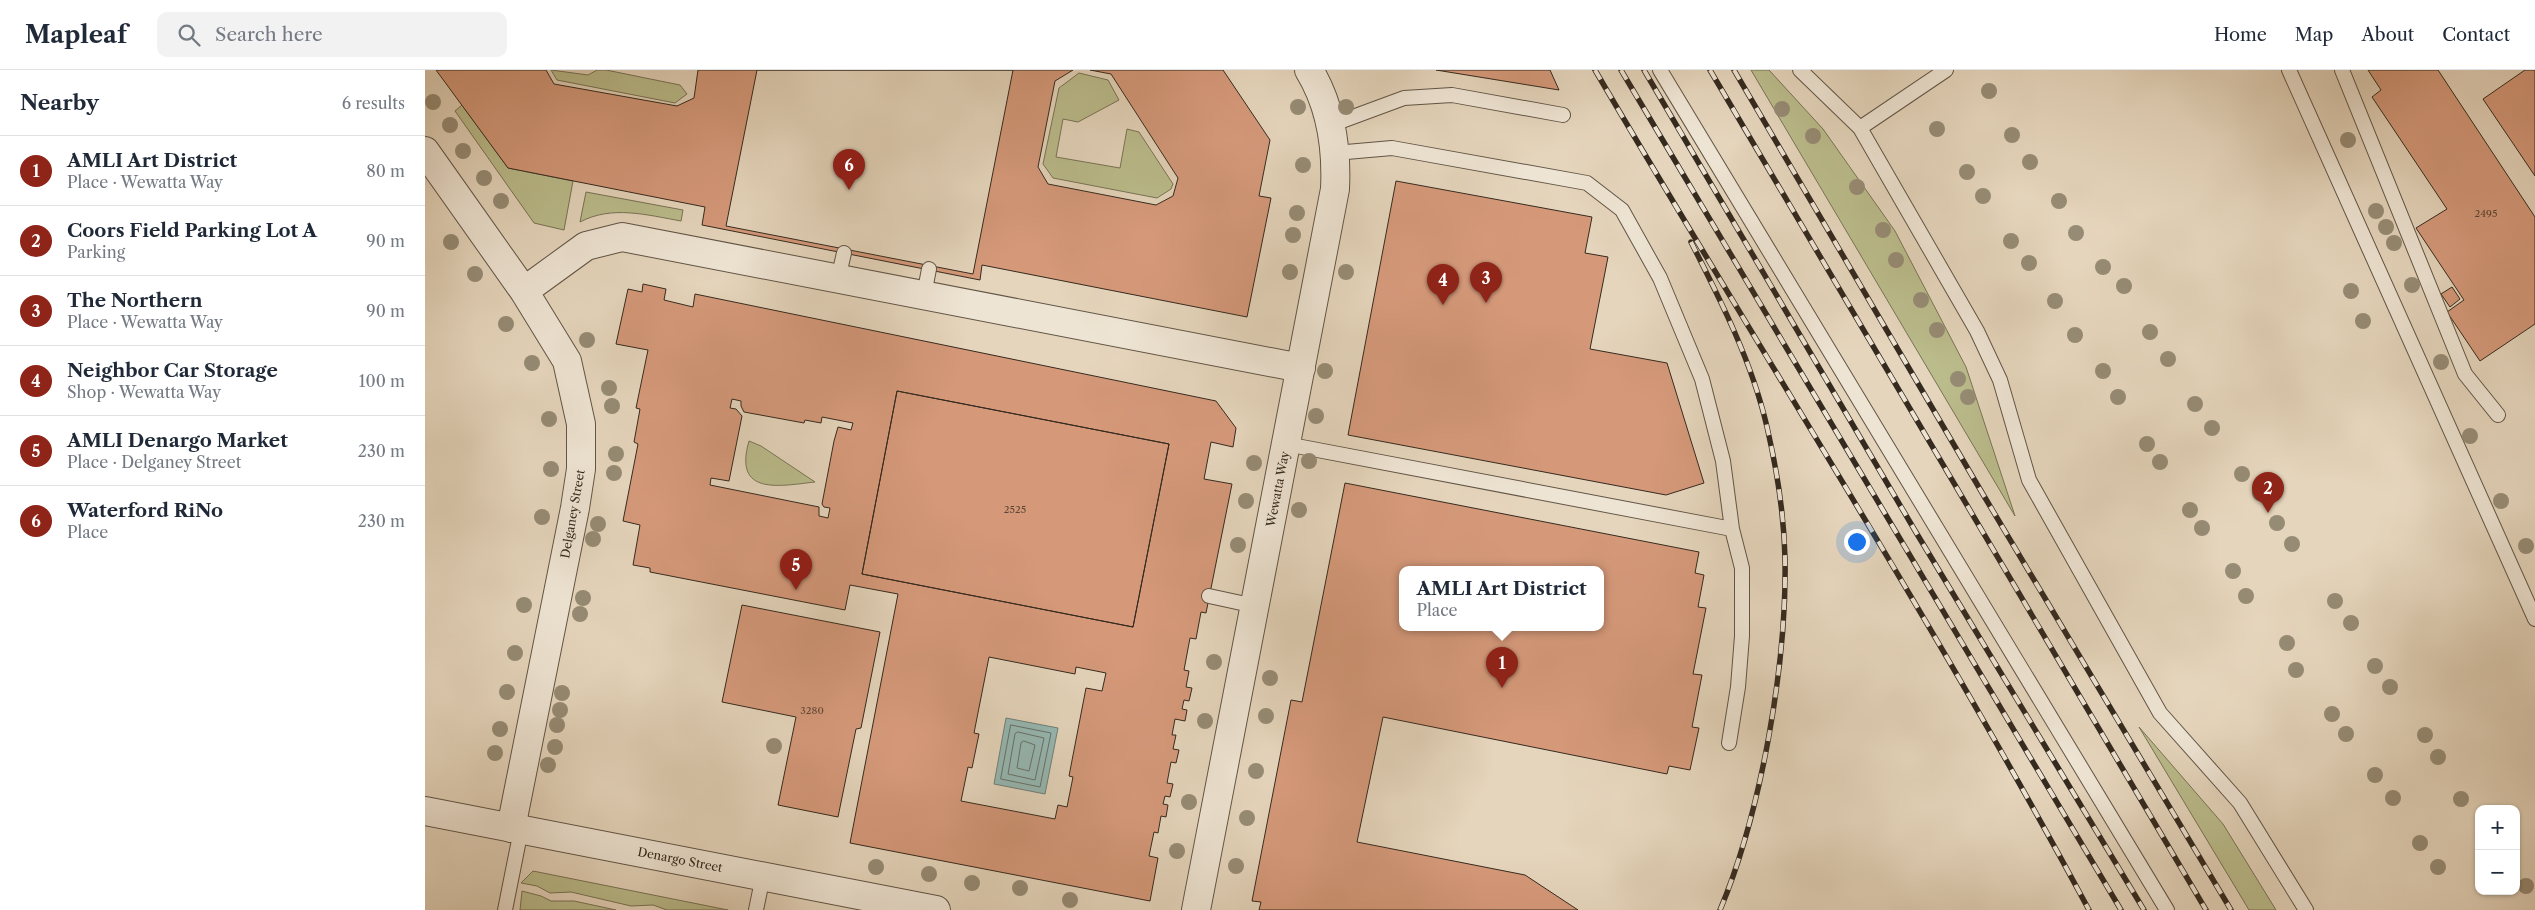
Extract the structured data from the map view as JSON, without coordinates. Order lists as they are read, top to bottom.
{
  "streets": {
    "street": ["Wewatta Way", "Delganey Street", "Denargo Street"]
  },
  "crossings": [
    ["Delganey Street", "Denargo Street"]
  ],
  "house_numbers": ["2495", "2525", "3280"],
  "page": {
    "header": "Mapleaf",
    "search": "Search here",
    "nav": [
      "Home",
      "Map",
      "About",
      "Contact"
    ],
    "heading": ["Nearby", "6 results"],
    "list": [
      {
        "mark": "1",
        "name": "AMLI Art District",
        "note": "Place · Wewatta Way",
        "value": "80 m"
      },
      {
        "mark": "2",
        "name": "Coors Field Parking Lot A",
        "note": "Parking",
        "value": "90 m"
      },
      {
        "mark": "3",
        "name": "The Northern",
        "note": "Place · Wewatta Way",
        "value": "90 m"
      },
      {
        "mark": "4",
        "name": "Neighbor Car Storage",
        "note": "Shop · Wewatta Way",
        "value": "100 m"
      },
      {
        "mark": "5",
        "name": "AMLI Denargo Market",
        "note": "Place · Delganey Street",
        "value": "230 m"
      },
      {
        "mark": "6",
        "name": "Waterford RiNo",
        "note": "Place",
        "value": "230 m"
      }
    ],
    "pins": [
      "6",
      "3",
      "4",
      "2",
      "5",
      "1"
    ],
    "popup": ["AMLI Art District", "Place"],
    "map_buttons": ["+", "−"]
  }
}
